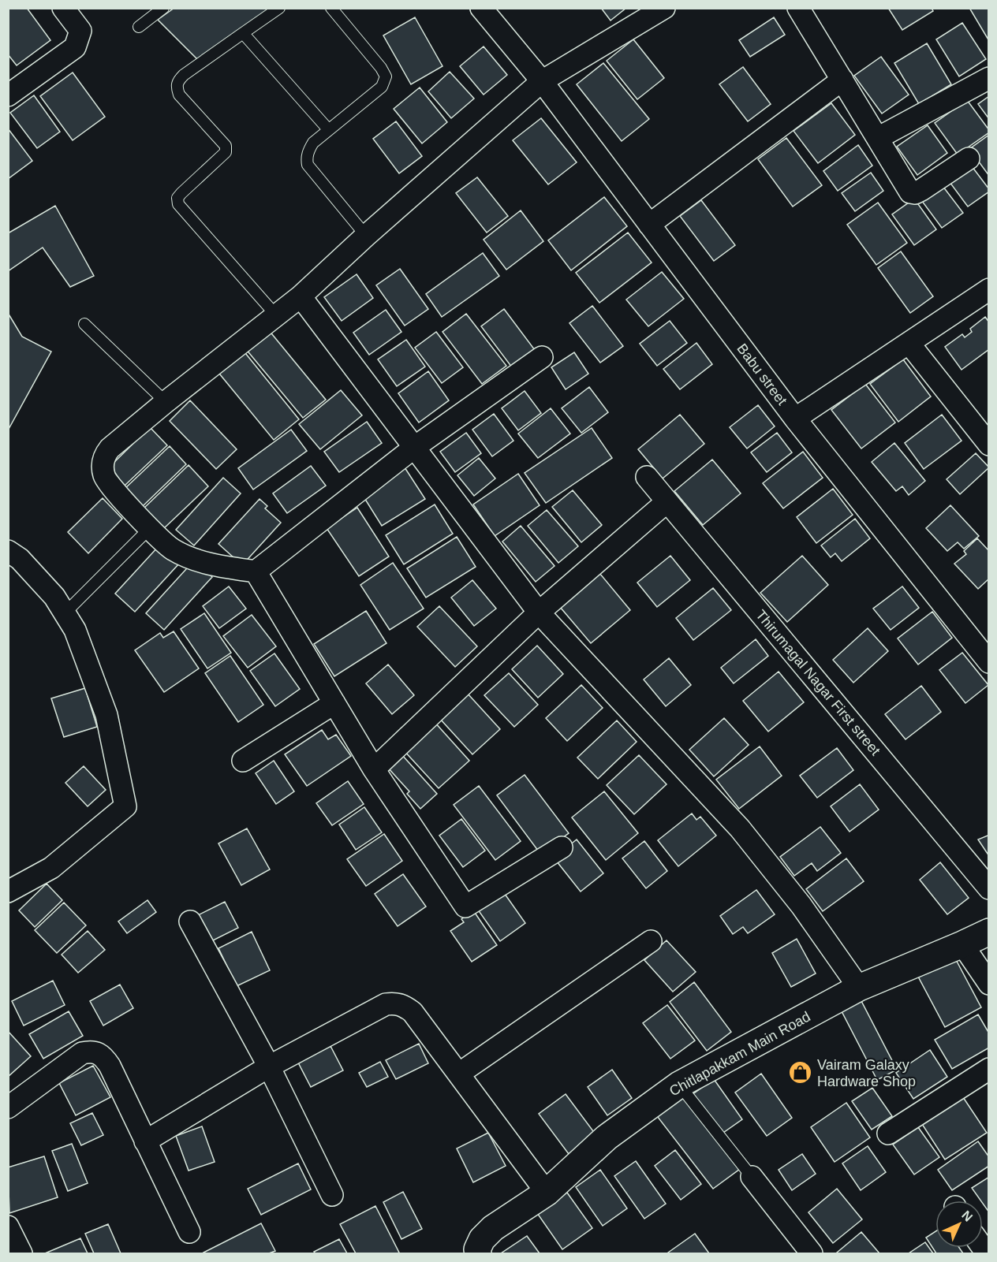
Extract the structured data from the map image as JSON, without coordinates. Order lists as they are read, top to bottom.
{
  "streets": {
    "street": ["Babu street", "Thirumagal Nagar First street", "Chitlapakkam Main Road"]
  },
  "places": {
    "shop": ["Vairam Galaxy Hardware Shop"]
  },
  "north": "top right"
}
